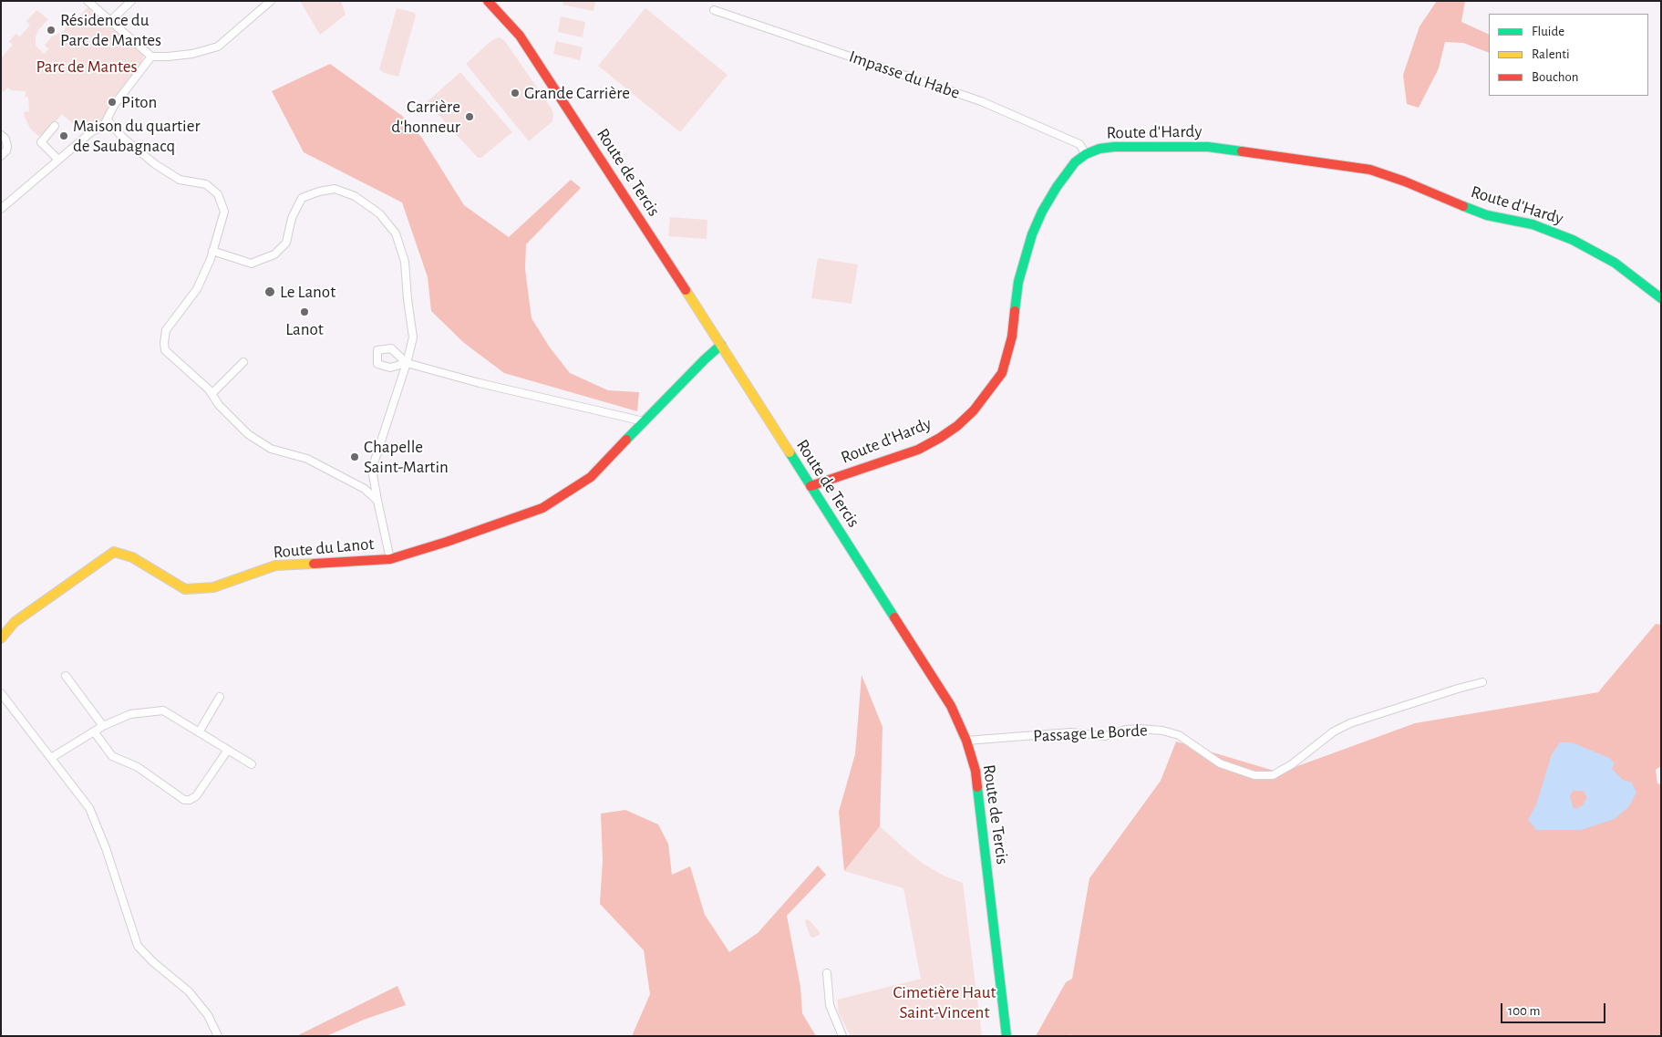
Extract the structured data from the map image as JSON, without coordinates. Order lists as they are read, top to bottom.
{
  "streets": {
    "street": [
      "Impasse du Habe",
      "Route d'Hardy",
      "Route de Tercis",
      "Route du Lanot",
      "Passage Le Borde"
    ]
  },
  "crossings": [
    ["Impasse du Habe", "Route d'Hardy"],
    ["Route d'Hardy", "Route de Tercis"],
    ["Route de Tercis", "Route du Lanot"],
    ["Route de Tercis", "Passage Le Borde"]
  ],
  "parks": ["Parc de Mantes", "Cimetière Haut Saint-Vincent"],
  "places": [
    "Résidence du Parc de Mantes",
    "Grande Carrière",
    "Piton",
    "Carrière d'honneur",
    "Maison du quartier de Saubagnacq",
    "Le Lanot",
    "Lanot",
    "Chapelle Saint-Martin"
  ],
  "legend": ["Fluide", "Ralenti", "Bouchon"],
  "scale_bar": "100 m"
}
